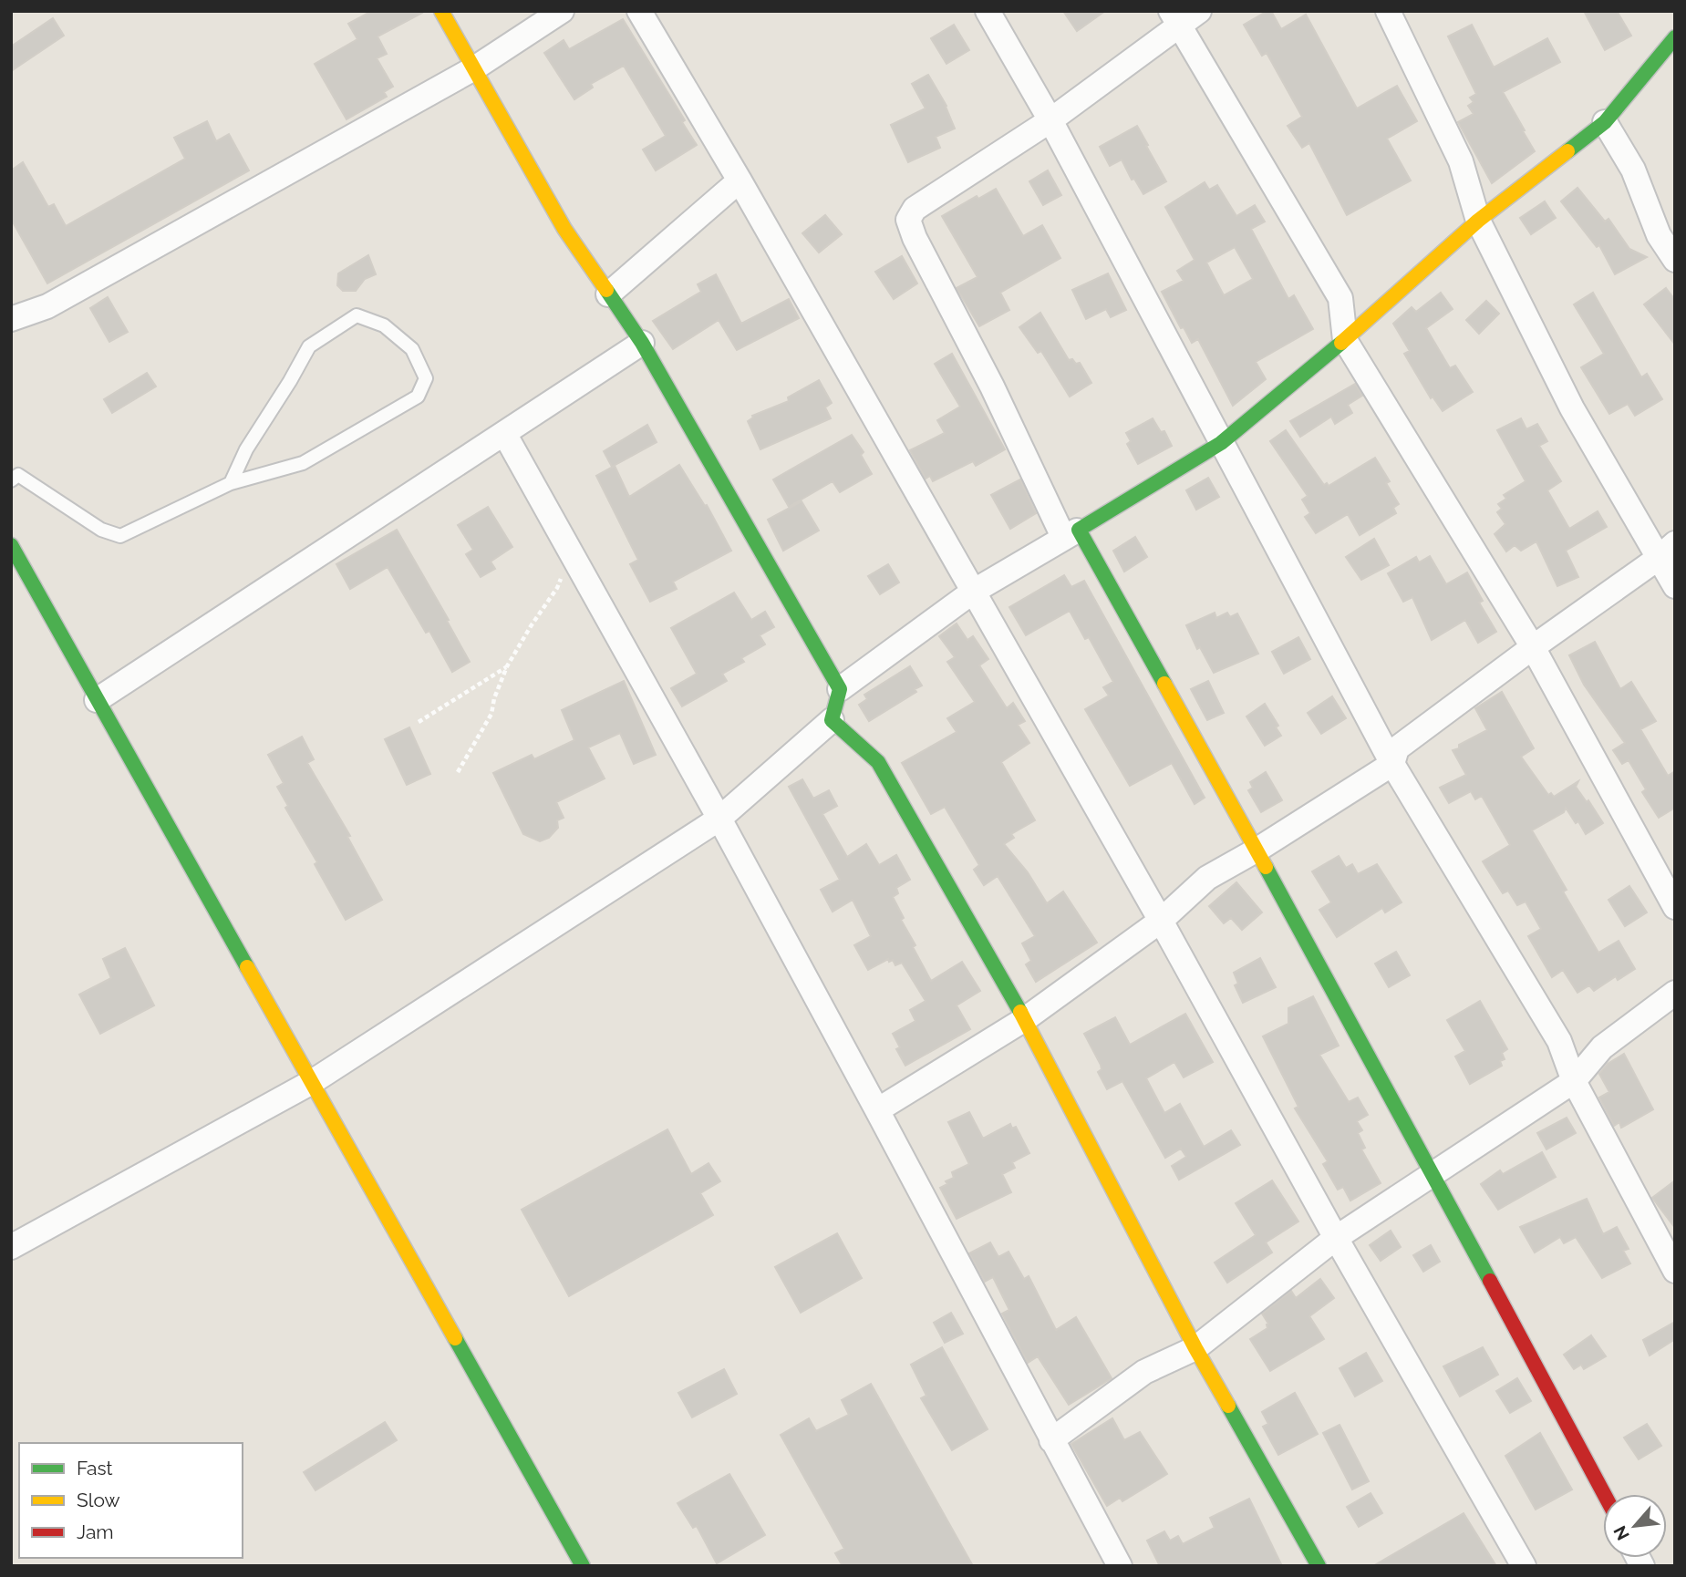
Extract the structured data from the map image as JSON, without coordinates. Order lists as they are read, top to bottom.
{
  "legend": ["Fast", "Slow", "Jam"],
  "north": "bottom left"
}
